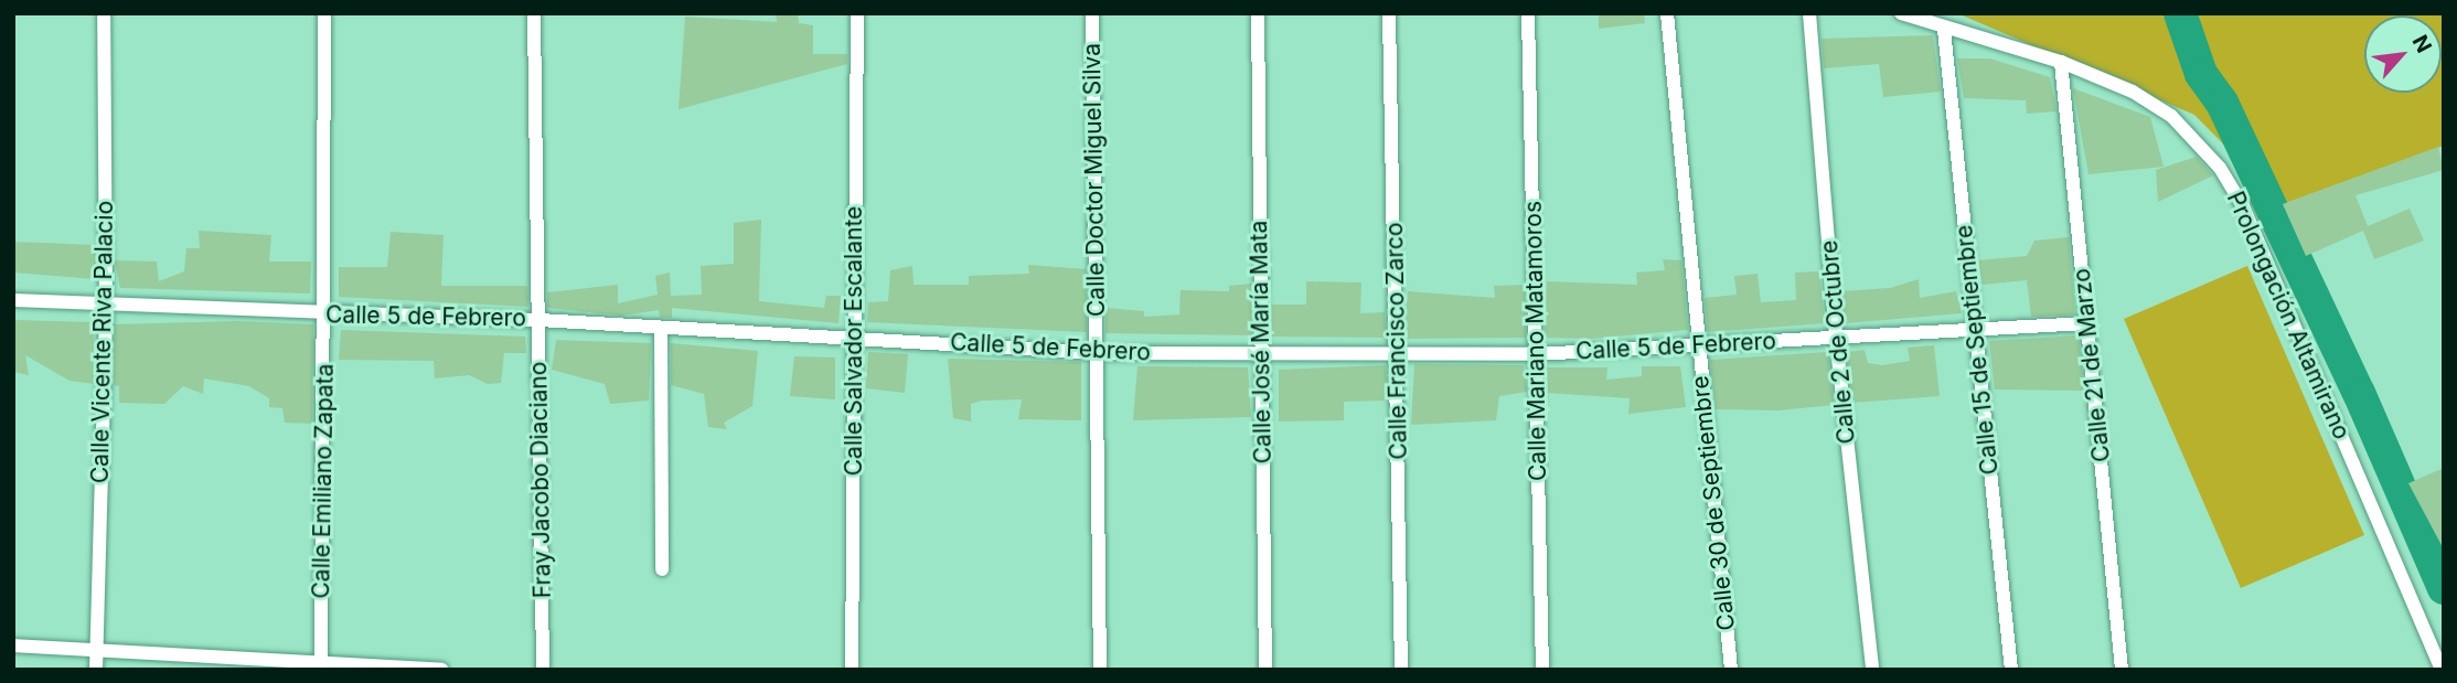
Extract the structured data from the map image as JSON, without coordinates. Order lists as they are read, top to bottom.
{
  "streets": {
    "street": [
      "Calle Doctor Miguel Silva",
      "Prolongación Altamirano",
      "Calle 5 de Febrero",
      "Calle Salvador Escalante",
      "Calle Francisco Zarco",
      "Calle Mariano Matamoros",
      "Calle Vicente Riva Palacio",
      "Calle José María Mata",
      "Calle 2 de Octubre",
      "Calle 15 de Septiembre",
      "Calle 21 de Marzo",
      "Fray Jacobo Diaciano",
      "Calle Emiliano Zapata",
      "Calle 30 de Septiembre"
    ]
  },
  "crossings": [
    ["Calle Doctor Miguel Silva", "Calle 5 de Febrero"],
    ["Prolongación Altamirano", "Calle 15 de Septiembre"],
    ["Prolongación Altamirano", "Calle 21 de Marzo"],
    ["Calle 5 de Febrero", "Calle Salvador Escalante"],
    ["Calle 5 de Febrero", "Calle Francisco Zarco"],
    ["Calle 5 de Febrero", "Calle Mariano Matamoros"],
    ["Calle 5 de Febrero", "Calle Vicente Riva Palacio"],
    ["Calle 5 de Febrero", "Calle José María Mata"],
    ["Calle 5 de Febrero", "Calle 2 de Octubre"],
    ["Calle 5 de Febrero", "Calle 15 de Septiembre"],
    ["Calle 5 de Febrero", "Calle 21 de Marzo"],
    ["Calle 5 de Febrero", "Fray Jacobo Diaciano"],
    ["Calle 5 de Febrero", "Calle Emiliano Zapata"],
    ["Calle 5 de Febrero", "Calle 30 de Septiembre"]
  ],
  "north": "top right"
}
